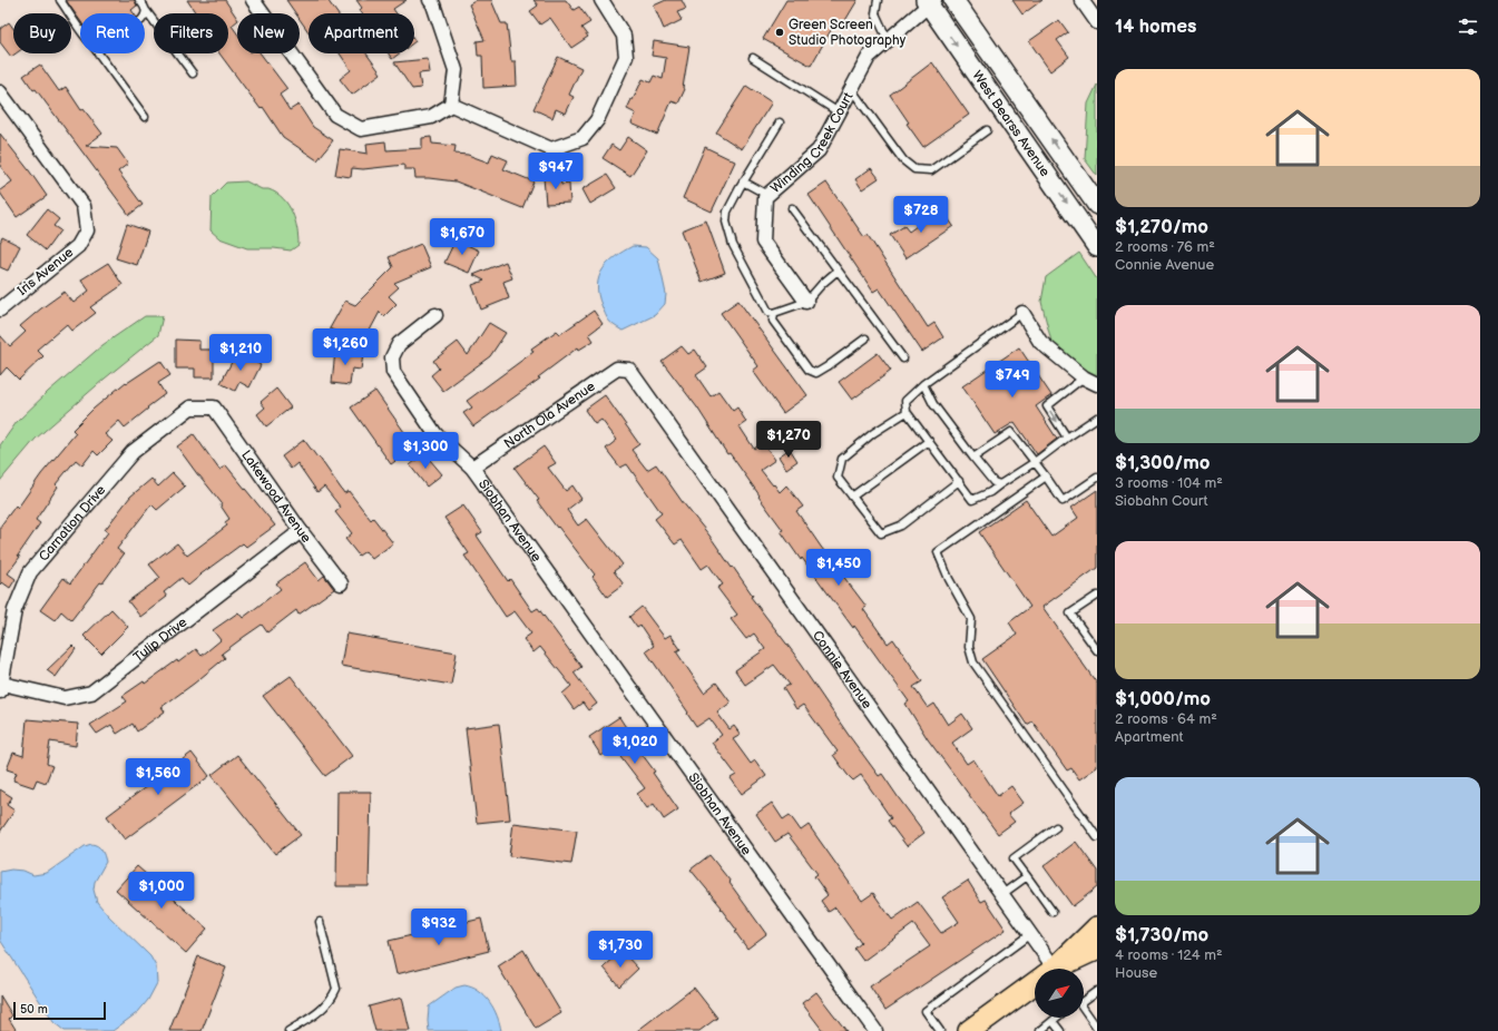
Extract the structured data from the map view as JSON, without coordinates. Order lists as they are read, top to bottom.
{
  "streets": {
    "main road": ["West Bearss Avenue"],
    "street": [
      "Winding Creek Court",
      "Iris Avenue",
      "North Ola Avenue",
      "Lakewood Avenue",
      "Siobhan Avenue",
      "Carnation Drive",
      "Tulip Drive",
      "Connie Avenue"
    ]
  },
  "crossings": [
    ["West Bearss Avenue", "Winding Creek Court"],
    ["North Ola Avenue", "Siobhan Avenue"],
    ["North Ola Avenue", "Connie Avenue"],
    ["Lakewood Avenue", "Carnation Drive"],
    ["Lakewood Avenue", "Tulip Drive"],
    ["Carnation Drive", "Tulip Drive"]
  ],
  "places": ["Green Screen Studio Photography"],
  "scale_bar": "50 m",
  "north": "top right",
  "page": {
    "heading": "14 homes",
    "chip": [
      "Buy",
      "Rent",
      "Filters",
      "New",
      "Apartment"
    ],
    "list": [
      {
        "name": "$1,270/mo",
        "note": "2 rooms · 76 m² · Connie Avenue"
      },
      {
        "name": "$1,300/mo",
        "note": "3 rooms · 104 m² · Siobahn Court"
      },
      {
        "name": "$1,000/mo",
        "note": "2 rooms · 64 m² · Apartment"
      },
      {
        "name": "$1,730/mo",
        "note": "4 rooms · 124 m² · House"
      }
    ],
    "price": [
      "$947",
      "$728",
      "$1,670",
      "$1,260",
      "$1,210",
      "$749",
      "$1,270",
      "$1,300",
      "$1,450",
      "$1,020",
      "$1,560",
      "$1,000",
      "$932",
      "$1,730"
    ],
    "scale": "50 m"
  }
}
